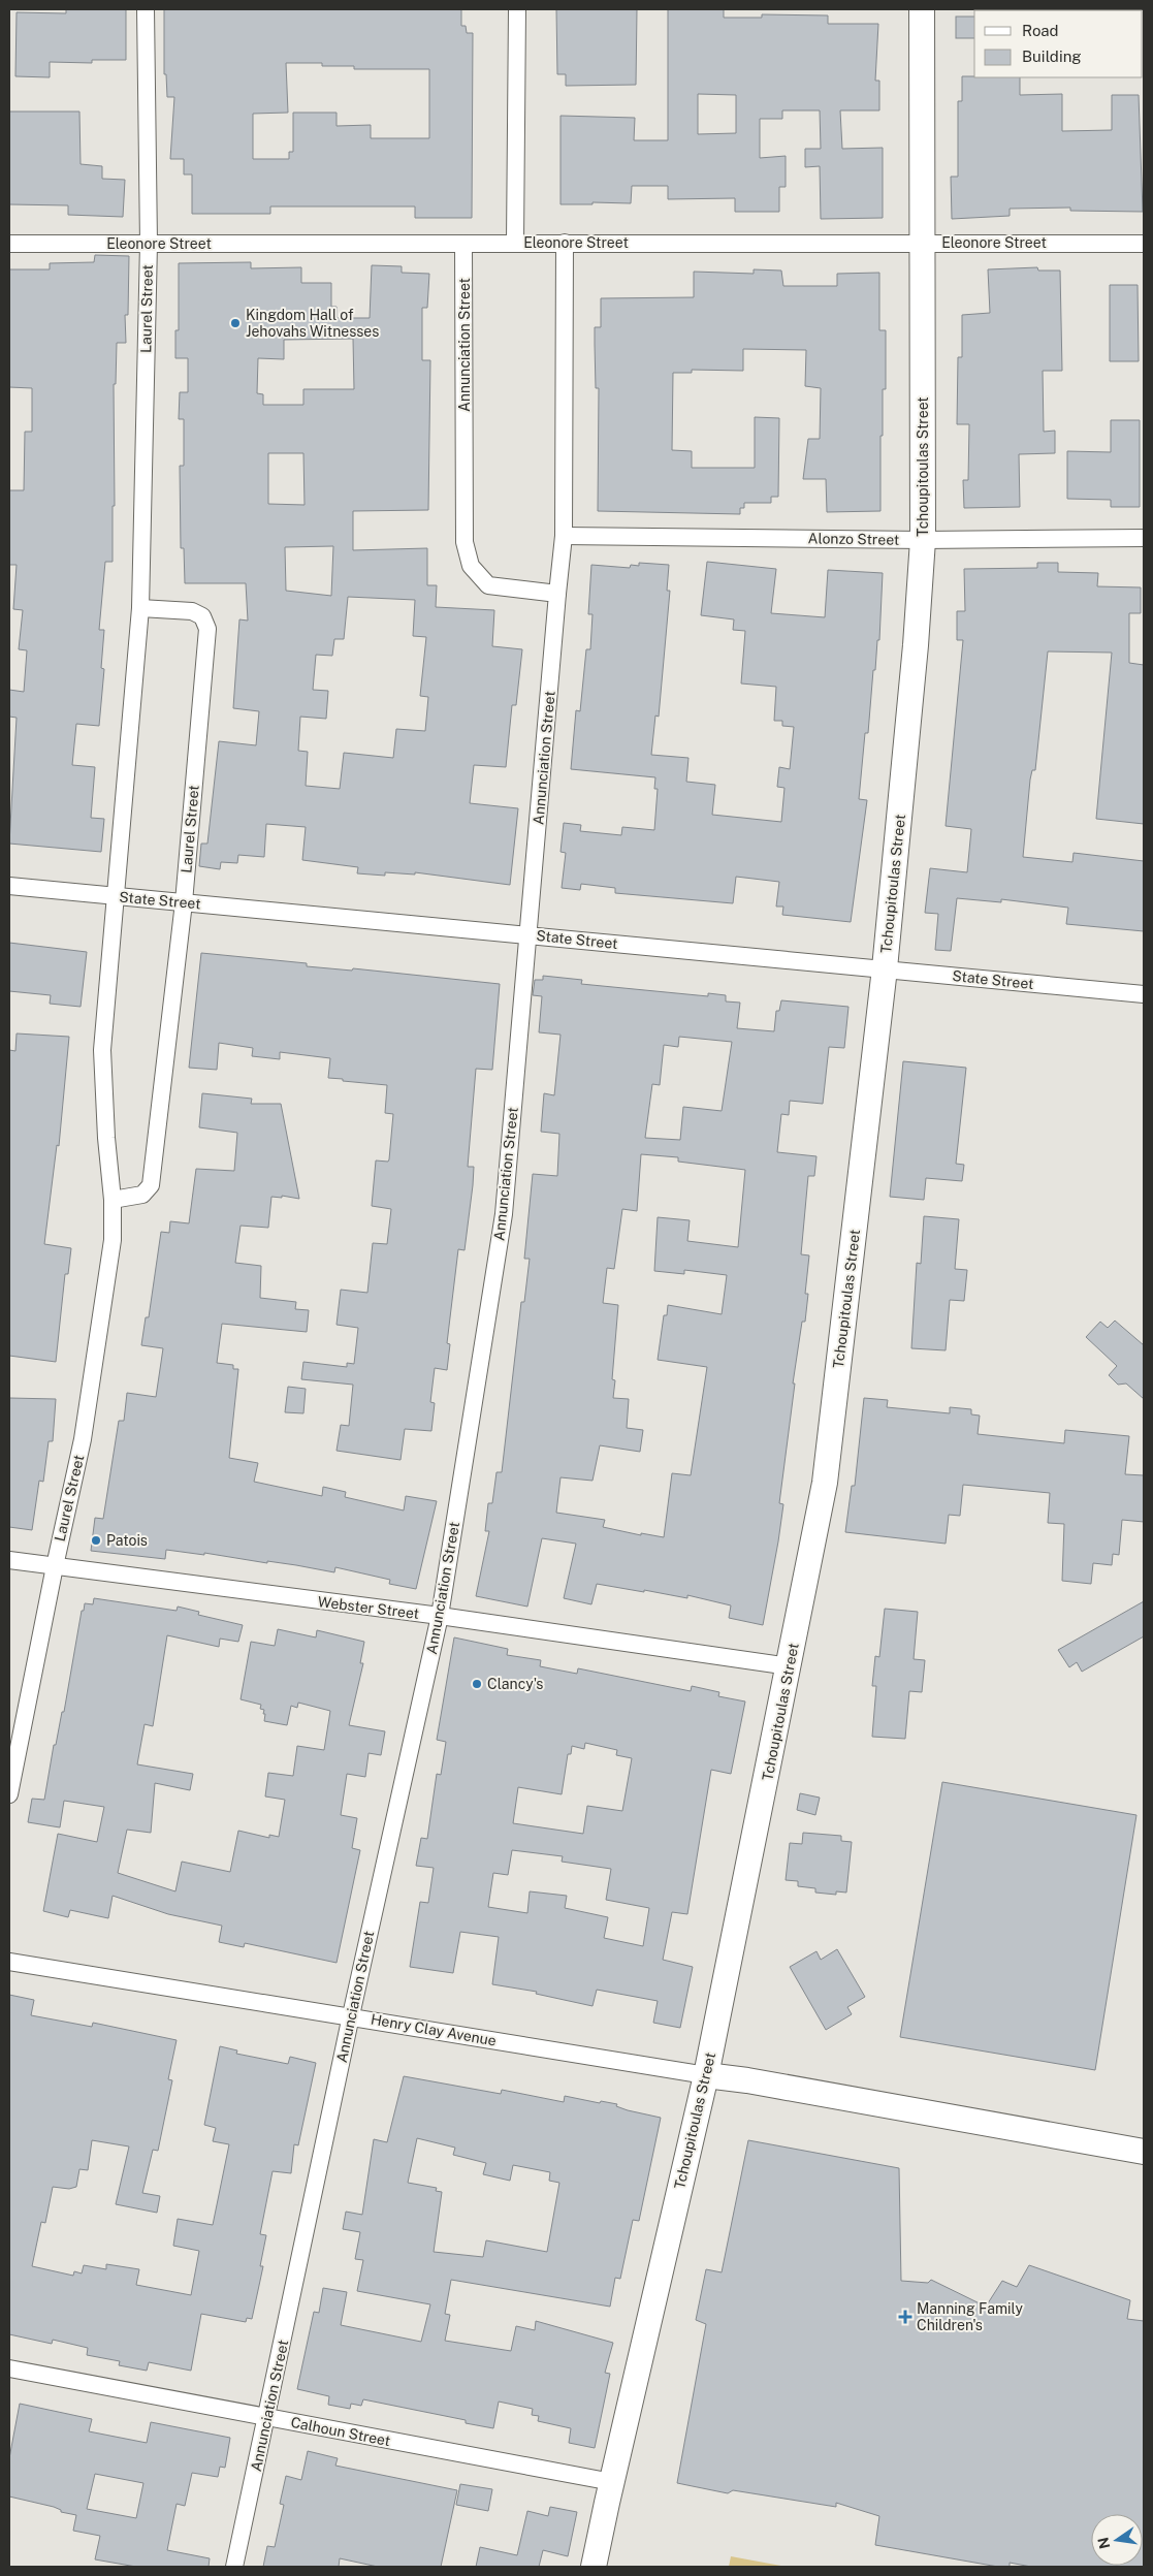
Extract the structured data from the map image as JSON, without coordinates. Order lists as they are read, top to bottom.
{
  "streets": {
    "street": [
      "Eleonore Street",
      "Laurel Street",
      "Annunciation Street",
      "Tchoupitoulas Street",
      "Alonzo Street",
      "State Street",
      "Webster Street",
      "Henry Clay Avenue",
      "Calhoun Street"
    ]
  },
  "crossings": [
    ["Eleonore Street", "Laurel Street"],
    ["Eleonore Street", "Annunciation Street"],
    ["Eleonore Street", "Tchoupitoulas Street"],
    ["Laurel Street", "State Street"],
    ["Laurel Street", "Webster Street"],
    ["Annunciation Street", "Alonzo Street"],
    ["Annunciation Street", "State Street"],
    ["Annunciation Street", "Webster Street"],
    ["Annunciation Street", "Henry Clay Avenue"],
    ["Annunciation Street", "Calhoun Street"],
    ["Tchoupitoulas Street", "Alonzo Street"],
    ["Tchoupitoulas Street", "State Street"],
    ["Tchoupitoulas Street", "Webster Street"],
    ["Tchoupitoulas Street", "Henry Clay Avenue"],
    ["Tchoupitoulas Street", "Calhoun Street"]
  ],
  "places": {
    "other": ["Kingdom Hall of Jehovahs Witnesses", "Patois", "Clancy's"],
    "health": ["Manning Family Children's"]
  },
  "legend": ["Road", "Building"],
  "north": "left"
}
